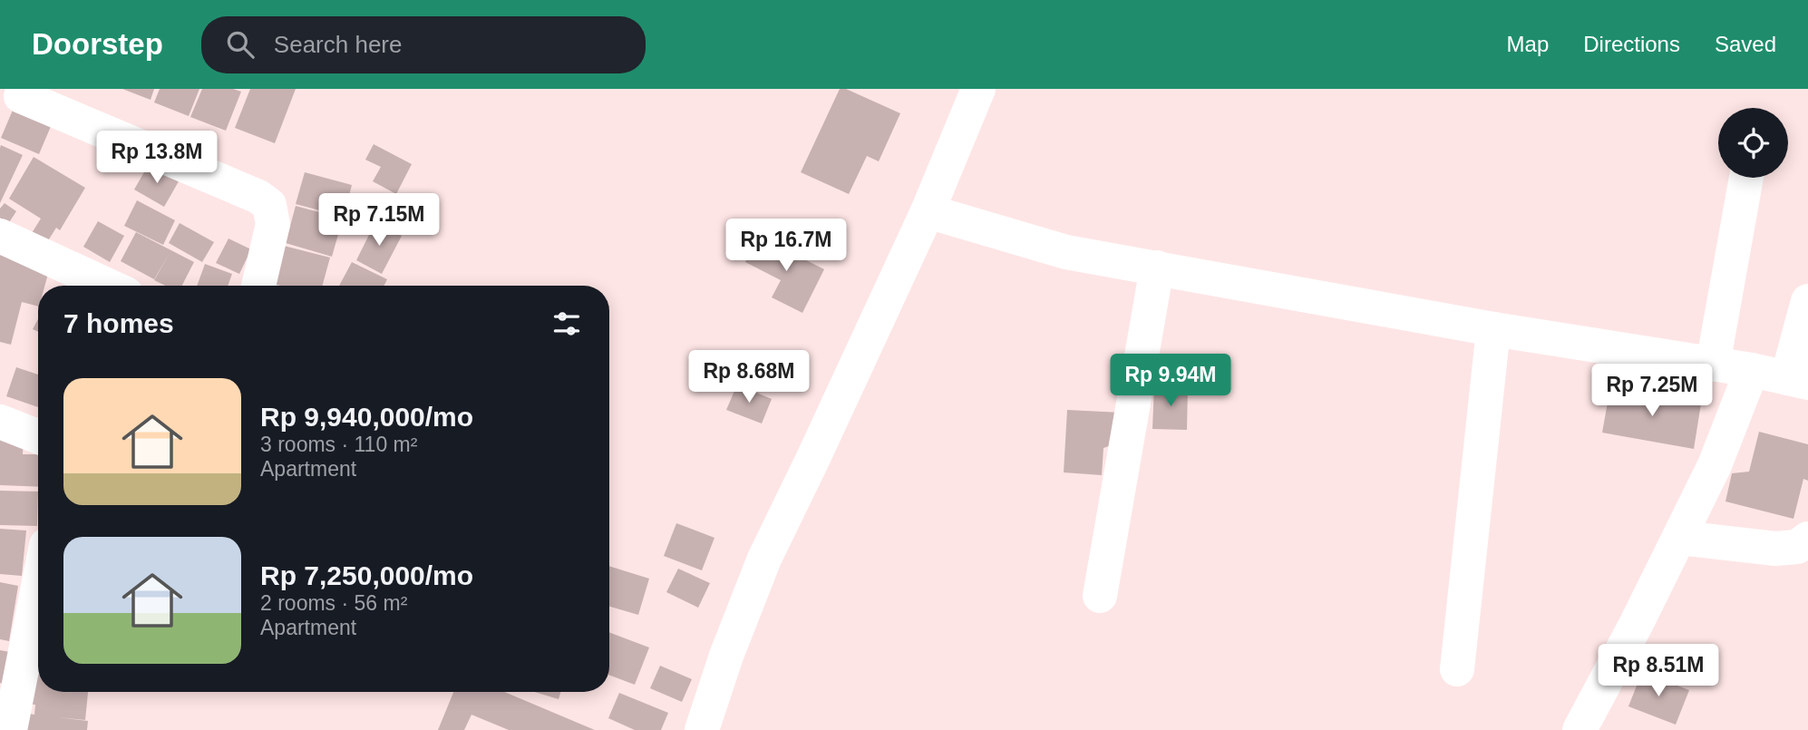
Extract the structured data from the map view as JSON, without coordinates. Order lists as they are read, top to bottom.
{
  "page": {
    "header": "Doorstep",
    "search": "Search here",
    "nav": ["Map", "Directions", "Saved"],
    "price": [
      "Rp 13.8M",
      "Rp 7.15M",
      "Rp 16.7M",
      "Rp 8.68M",
      "Rp 9.94M",
      "Rp 7.25M",
      "Rp 8.51M"
    ],
    "heading": "7 homes",
    "list": [
      {
        "name": "Rp 9,940,000/mo",
        "note": "3 rooms · 110 m² · Apartment"
      },
      {
        "name": "Rp 7,250,000/mo",
        "note": "2 rooms · 56 m² · Apartment"
      }
    ]
  }
}
